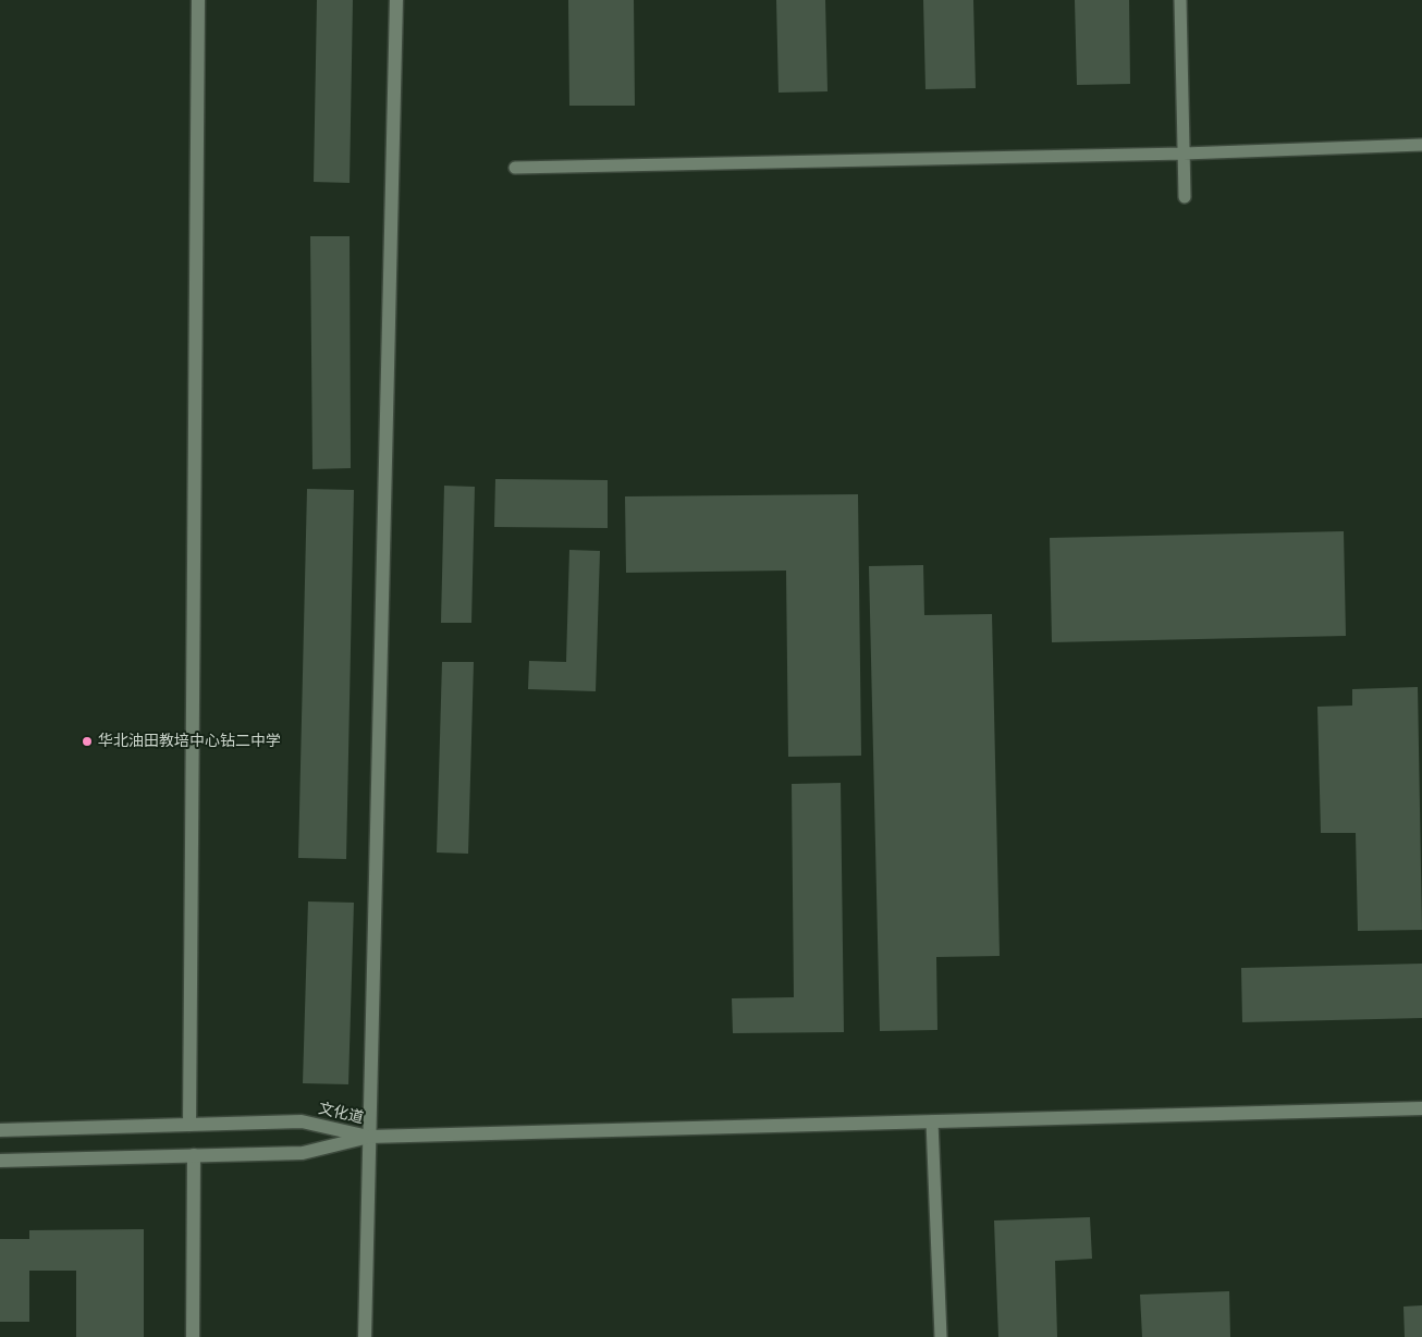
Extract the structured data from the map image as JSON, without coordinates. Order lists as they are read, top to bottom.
{
  "streets": {
    "street": ["文化道"]
  },
  "places": ["华北油田教培中心钻二中学"]
}
